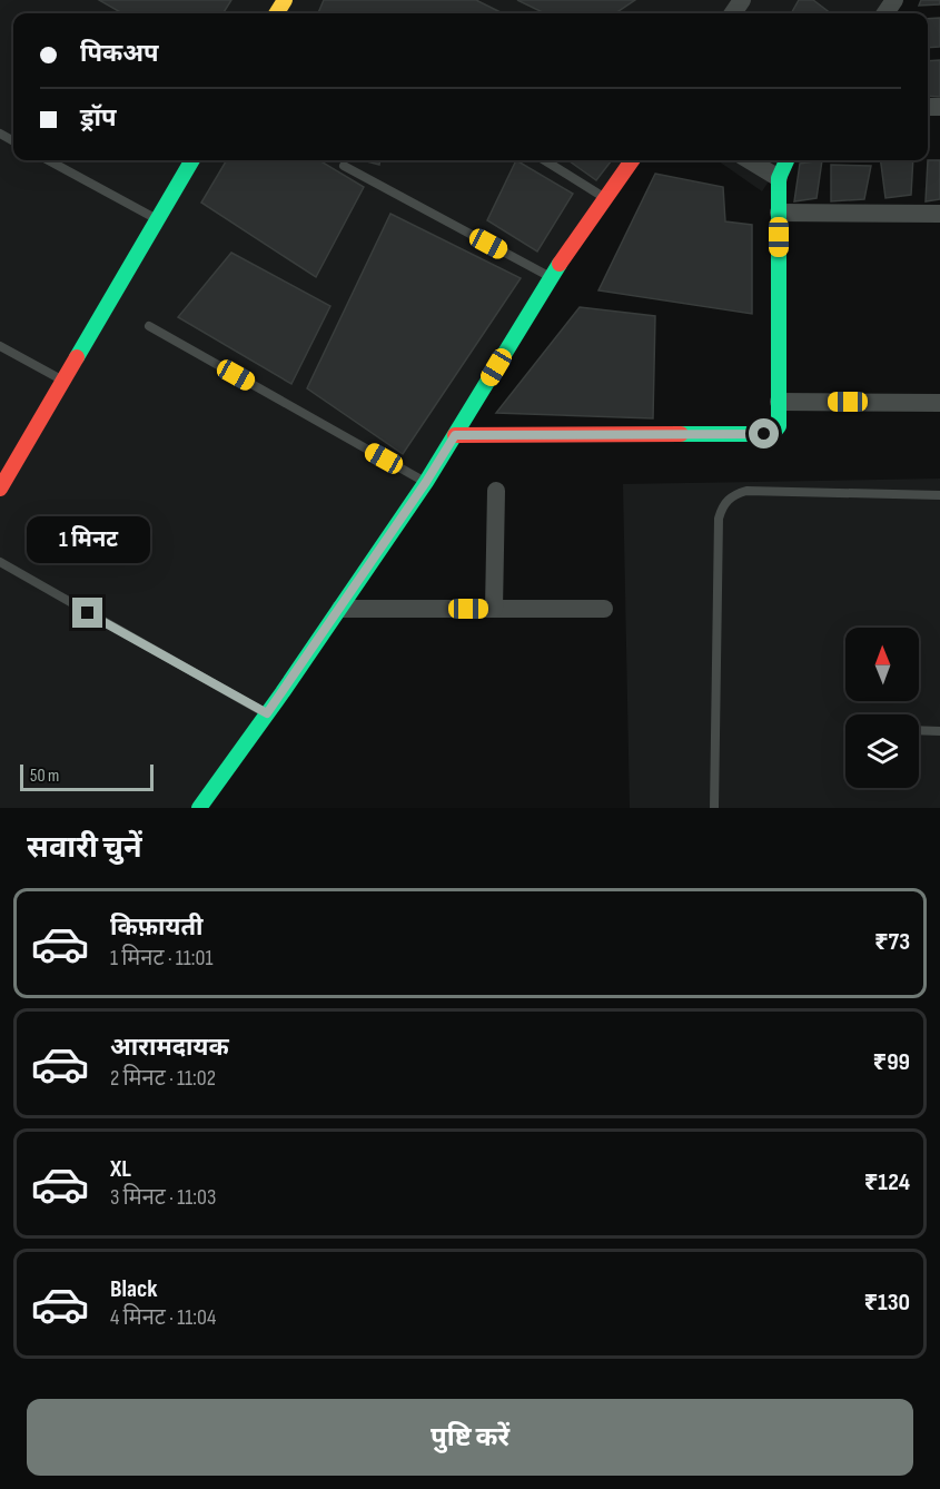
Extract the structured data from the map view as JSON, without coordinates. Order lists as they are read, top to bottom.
{
  "scale_bar": "50 m",
  "north": "top",
  "page": {
    "banner": ["पिकअप", "ड्रॉप"],
    "bubble": "1 मिनट",
    "scale": "50 m",
    "heading": "सवारी चुनें",
    "list": [
      {
        "name": "किफ़ायती",
        "note": "1 मिनट · 11:01",
        "value": "₹73"
      },
      {
        "name": "आरामदायक",
        "note": "2 मिनट · 11:02",
        "value": "₹99"
      },
      {
        "name": "XL",
        "note": "3 मिनट · 11:03",
        "value": "₹124"
      },
      {
        "name": "Black",
        "note": "4 मिनट · 11:04",
        "value": "₹130"
      }
    ],
    "buttons": "पुष्टि करें"
  }
}
